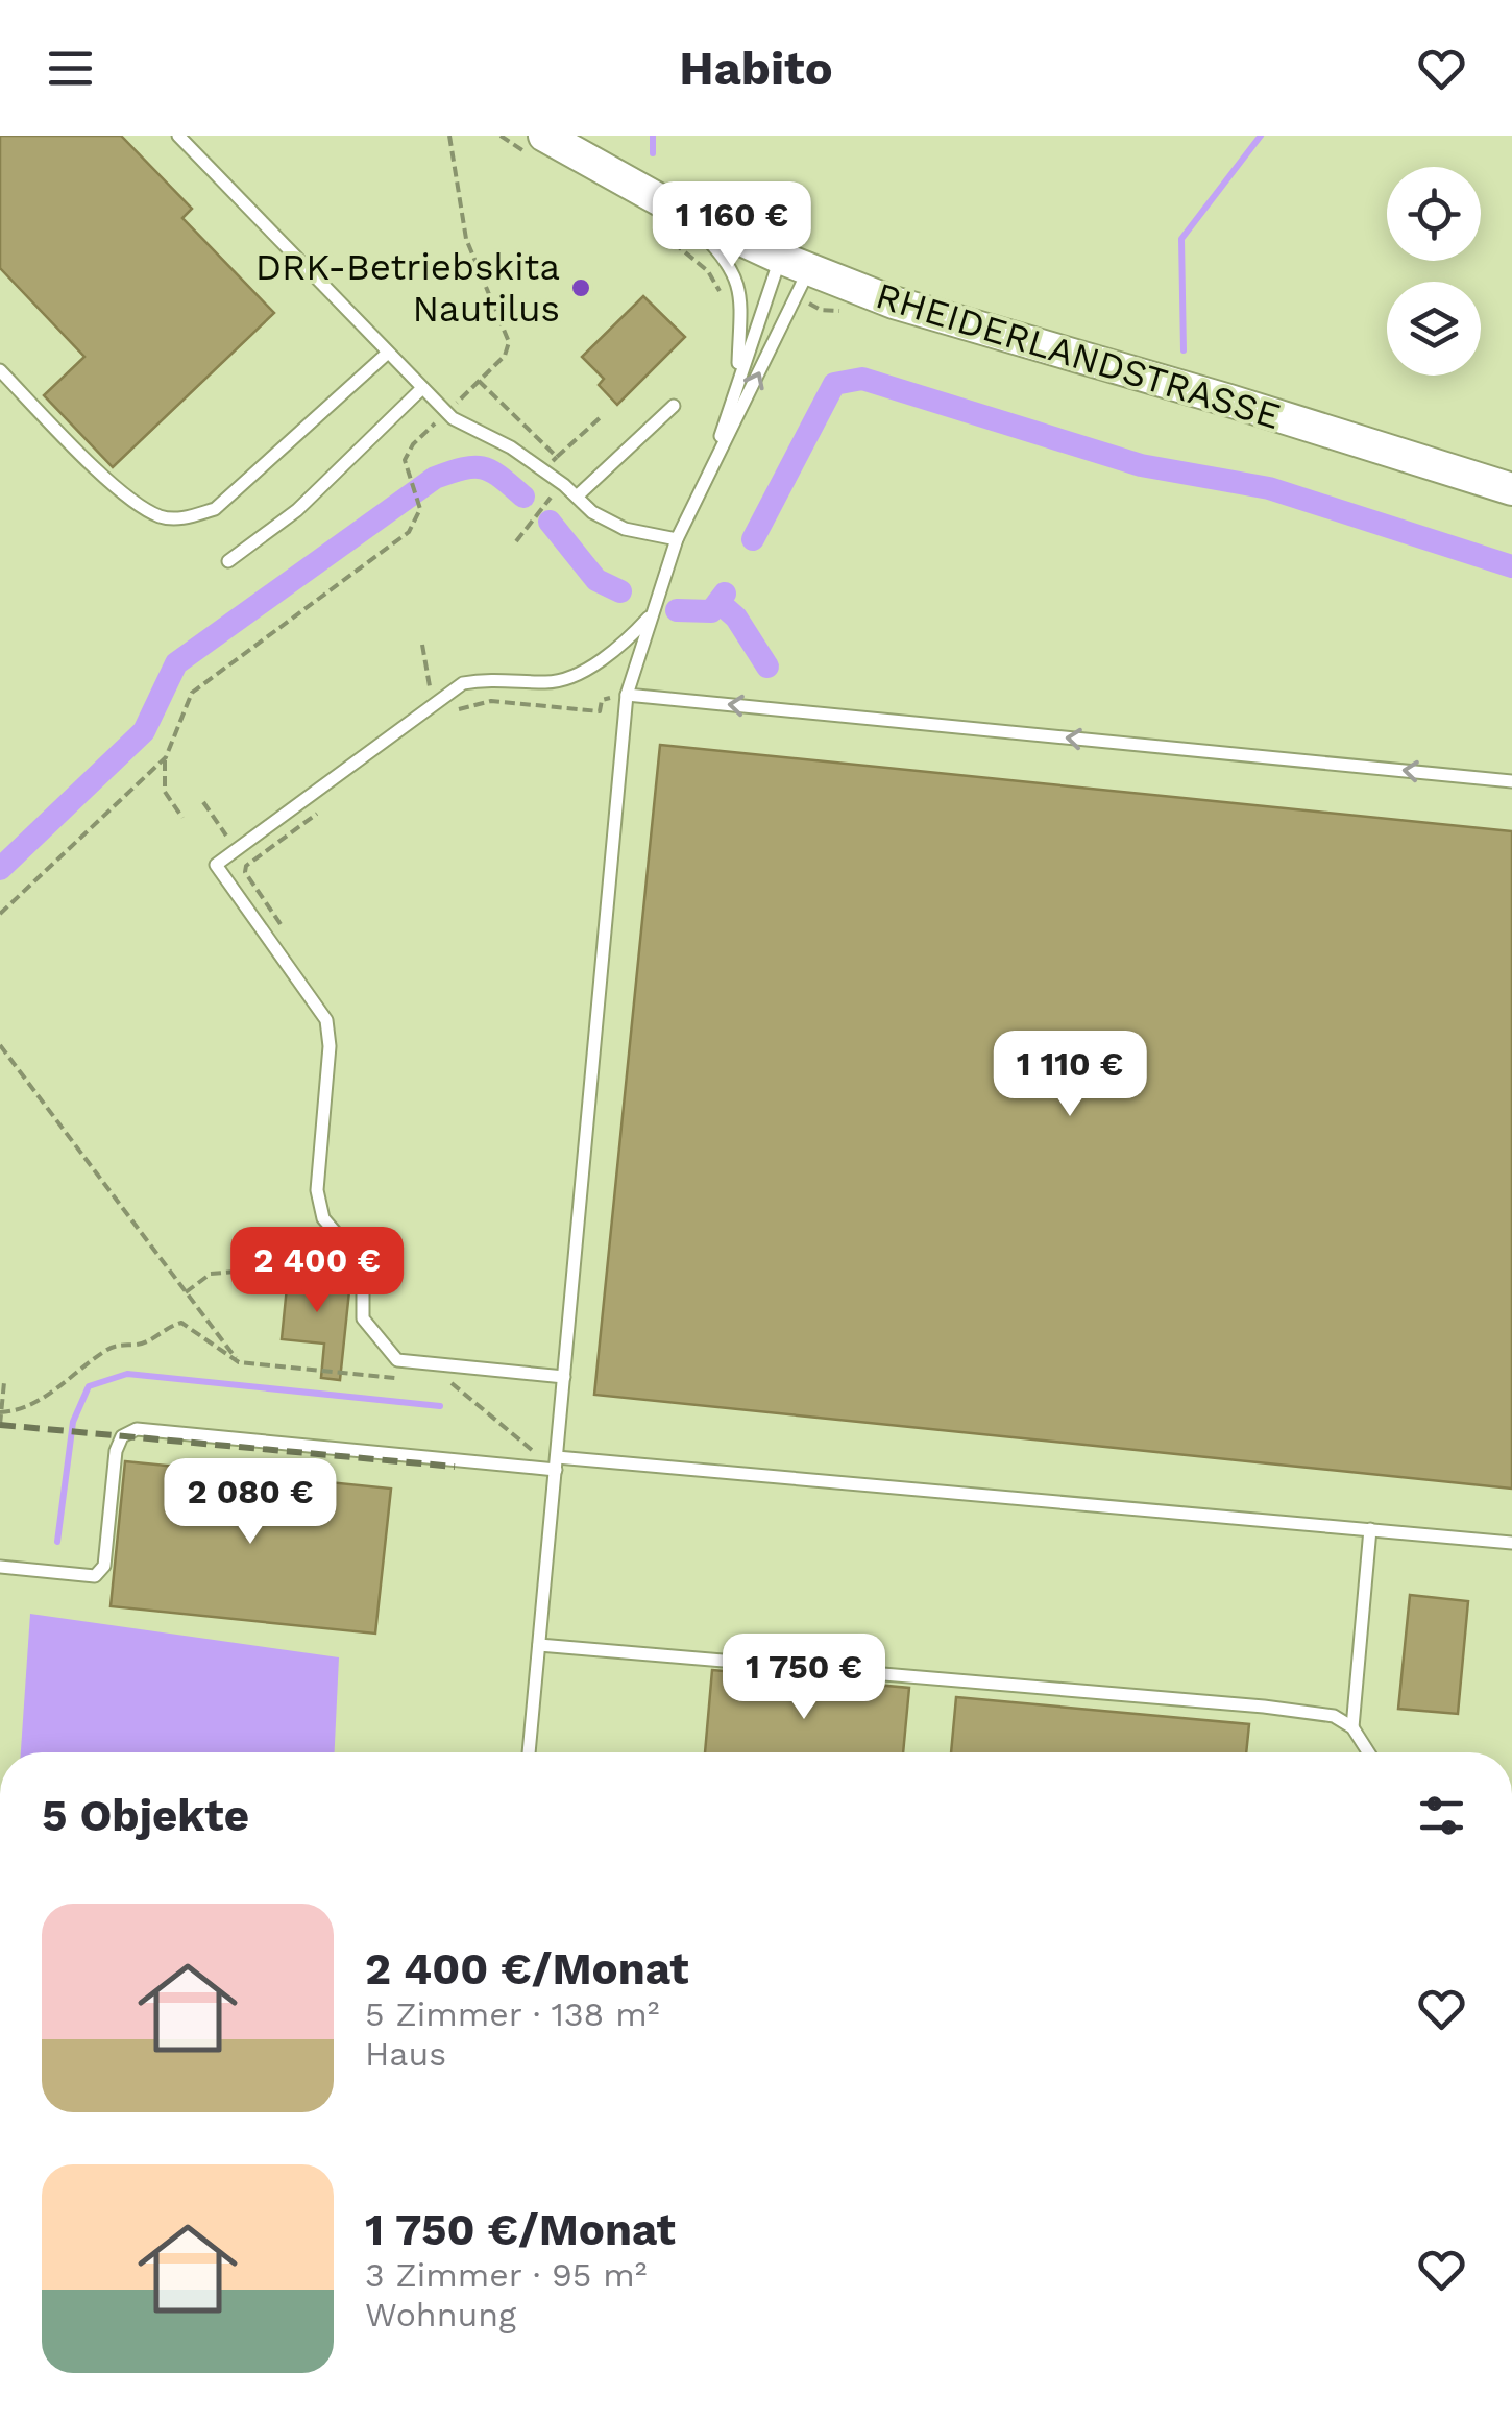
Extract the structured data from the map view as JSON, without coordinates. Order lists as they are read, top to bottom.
{
  "streets": {
    "main road": ["RHEIDERLANDSTRASSE"]
  },
  "places": ["DRK-Betriebskita Nautilus"],
  "page": {
    "header": "Habito",
    "price": [
      "1 160 €",
      "1 110 €",
      "2 400 €",
      "2 080 €",
      "1 750 €"
    ],
    "heading": "5 Objekte",
    "list": [
      {
        "name": "2 400 €/Monat",
        "note": "5 Zimmer · 138 m² · Haus"
      },
      {
        "name": "1 750 €/Monat",
        "note": "3 Zimmer · 95 m² · Wohnung"
      }
    ]
  }
}
